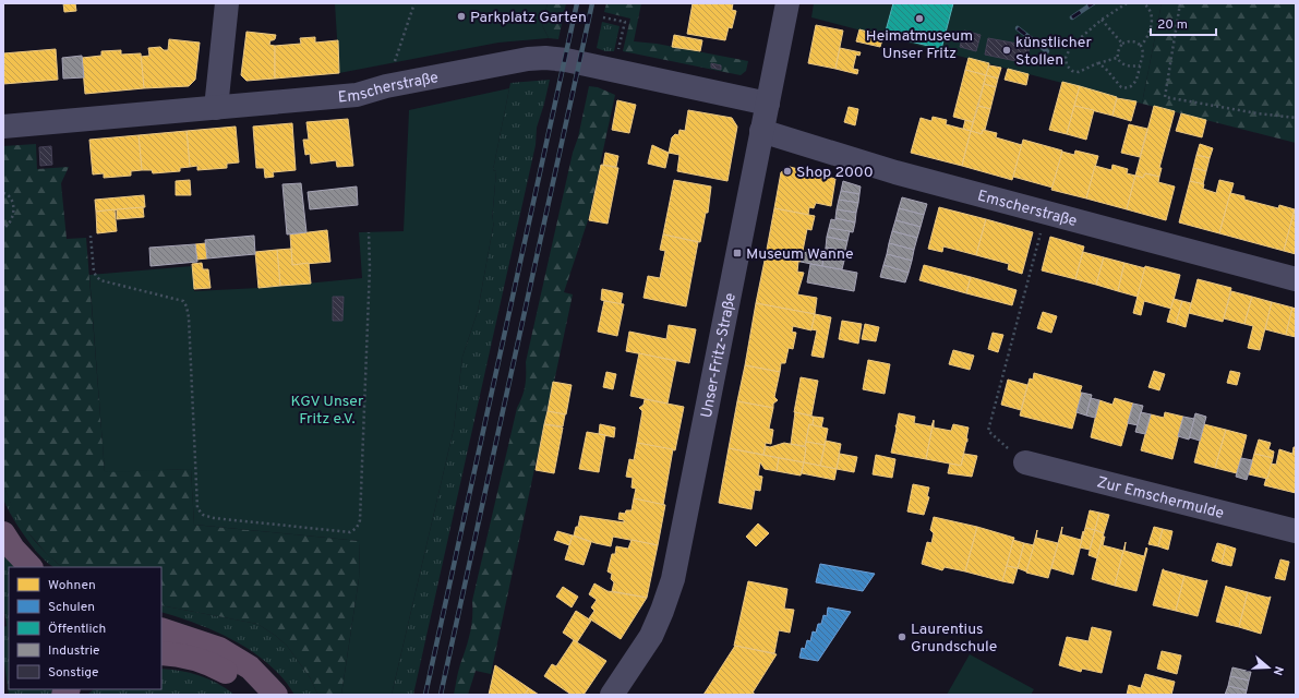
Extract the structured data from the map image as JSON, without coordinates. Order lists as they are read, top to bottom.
{
  "streets": {
    "street": ["Emscherstraße", "Unser-Fritz-Straße", "Zur Emschermulde"]
  },
  "crossings": [
    ["Emscherstraße", "Unser-Fritz-Straße"]
  ],
  "parks": ["KGV Unser Fritz e.V."],
  "places": {
    "other": [
      "Parkplatz Garten",
      "Heimatmuseum Unser Fritz",
      "künstlicher Stollen",
      "Shop 2000",
      "Laurentius Grundschule"
    ],
    "transit": ["Museum Wanne"]
  },
  "legend": [
    "Wohnen",
    "Schulen",
    "Öffentlich",
    "Industrie",
    "Sonstige"
  ],
  "scale_bar": "20 m",
  "north": "right"
}
